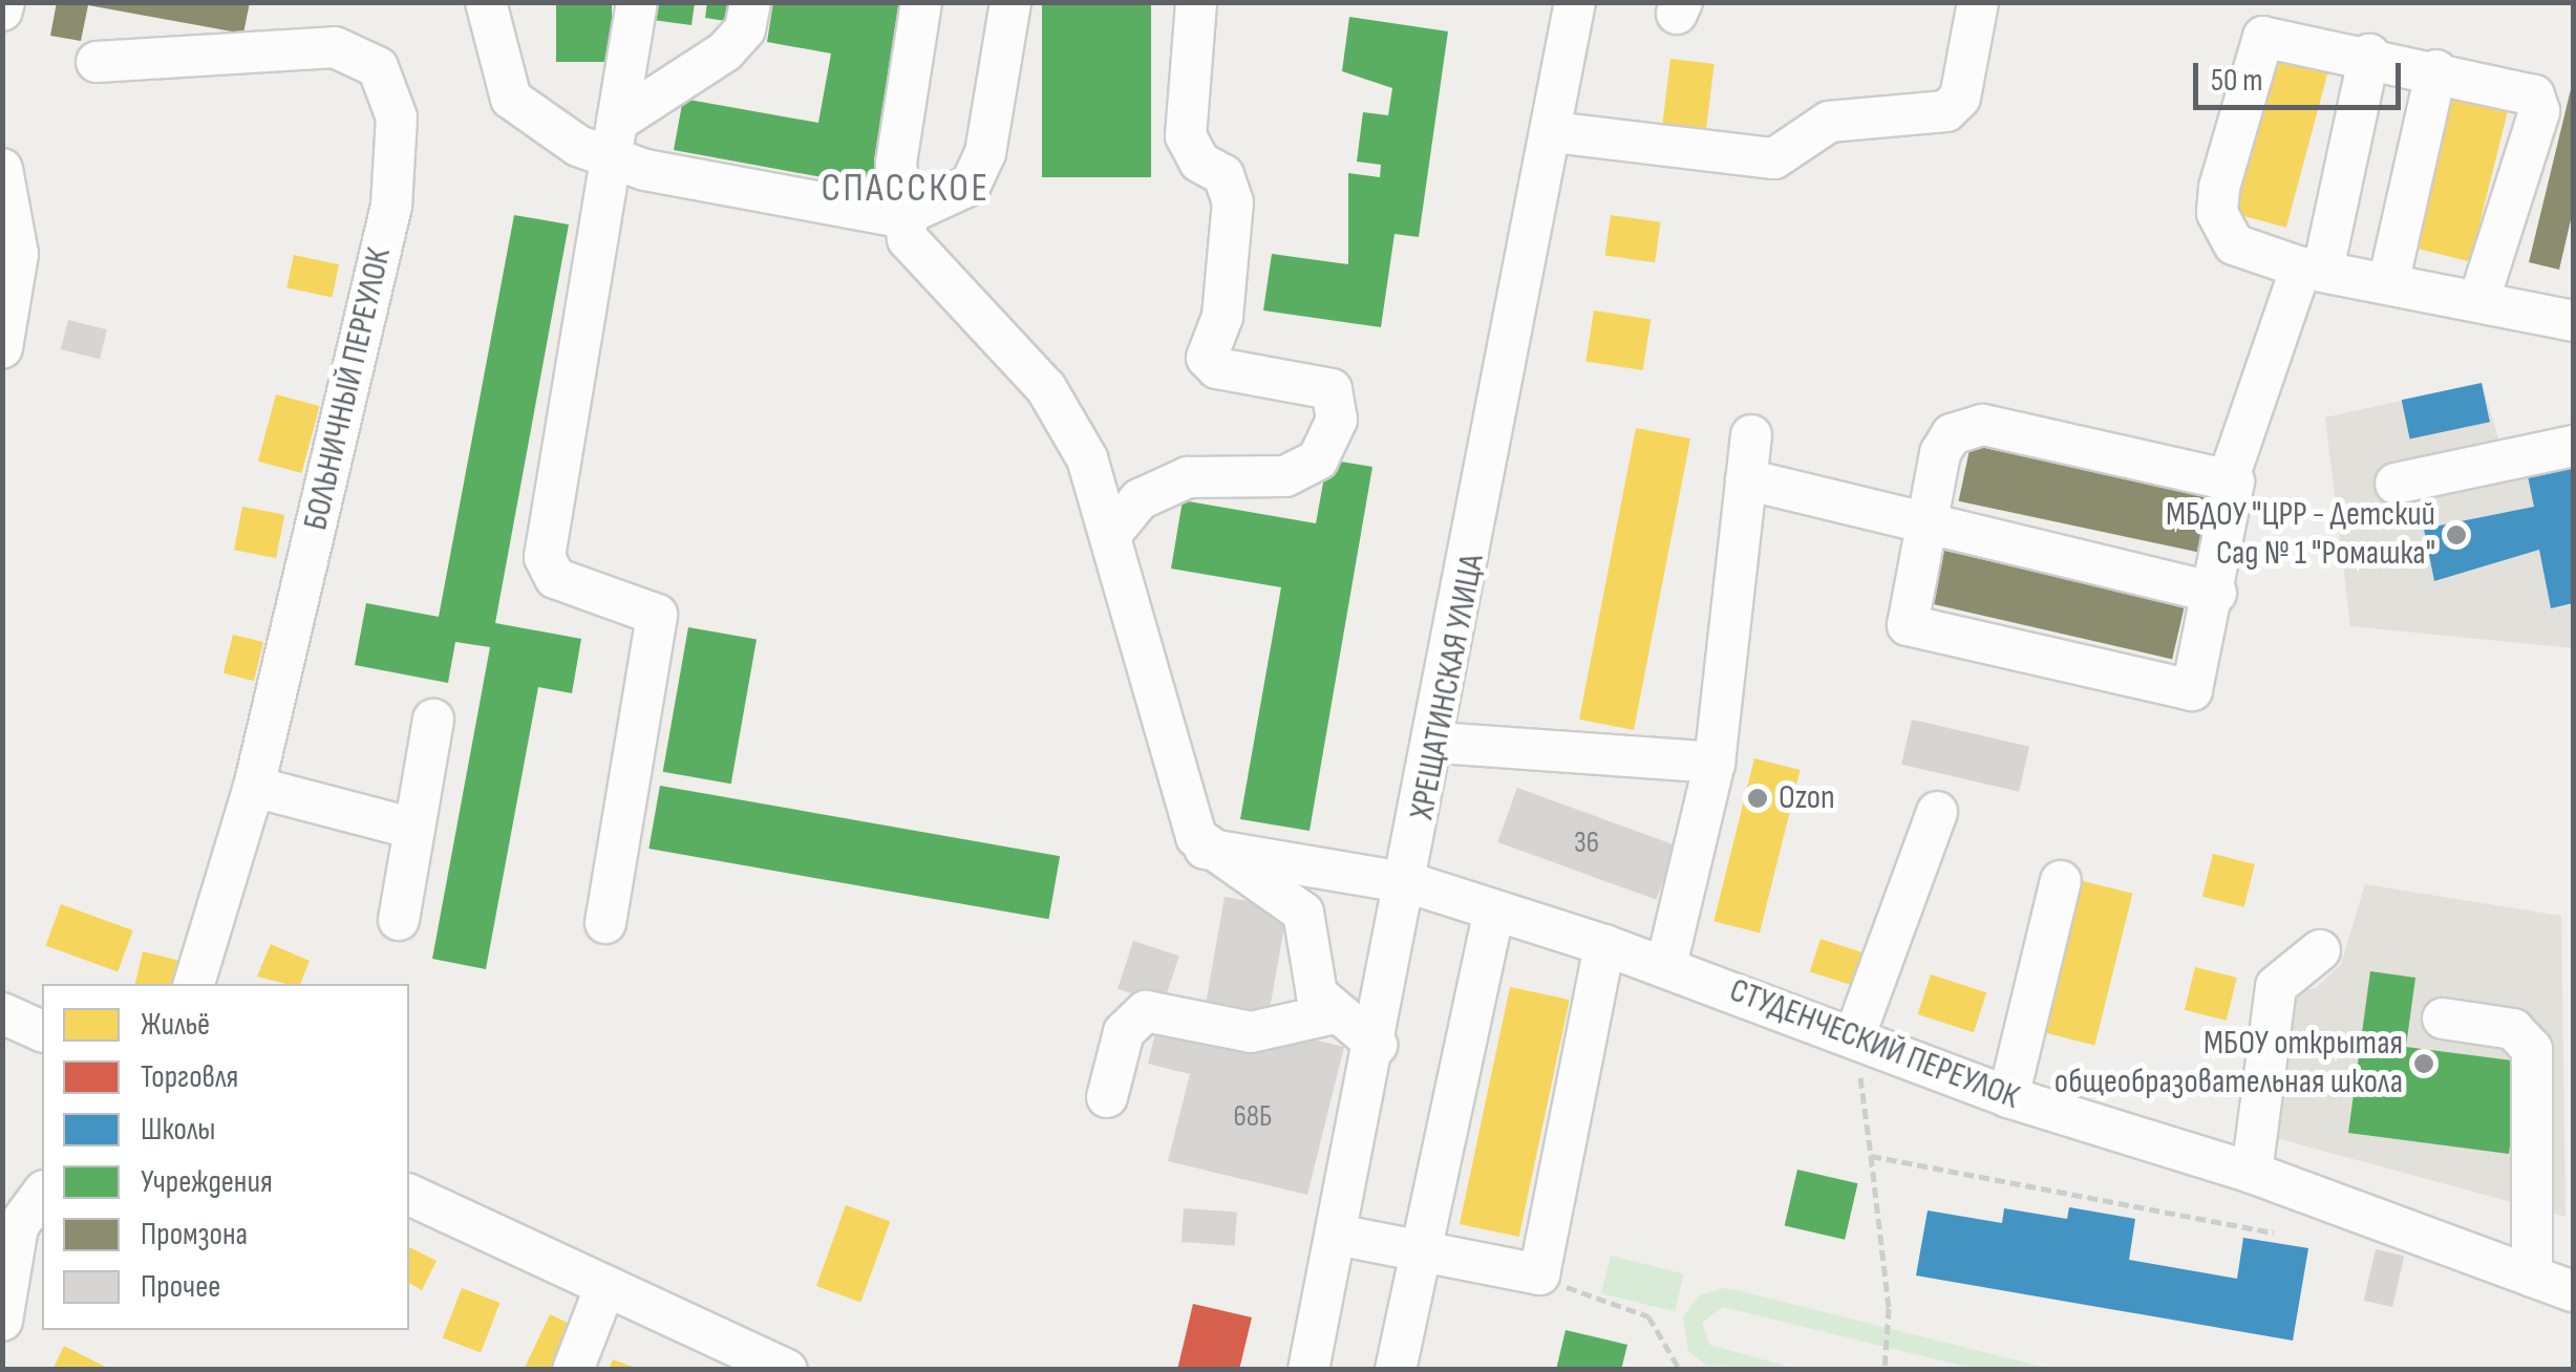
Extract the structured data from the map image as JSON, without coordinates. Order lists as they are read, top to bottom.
{
  "streets": {
    "street": ["БОЛЬНИЧНЫЙ ПЕРЕУЛОК", "ХРЕЩАТИНСКАЯ УЛИЦА", "СТУДЕНЧЕСКИЙ ПЕРЕУЛОК"]
  },
  "crossings": [
    ["ХРЕЩАТИНСКАЯ УЛИЦА", "СТУДЕНЧЕСКИЙ ПЕРЕУЛОК"]
  ],
  "districts": ["СПАССКОЕ"],
  "places": ["МБДОУ \"ЦРР - Детский Сад № 1 \"Ромашка\"", "Ozon", "МБОУ открытая общеобразовательная школа"],
  "house_numbers": ["36", "68Б"],
  "legend": [
    "Жильё",
    "Торговля",
    "Школы",
    "Учреждения",
    "Промзона",
    "Прочее"
  ],
  "scale_bar": "50 m"
}
